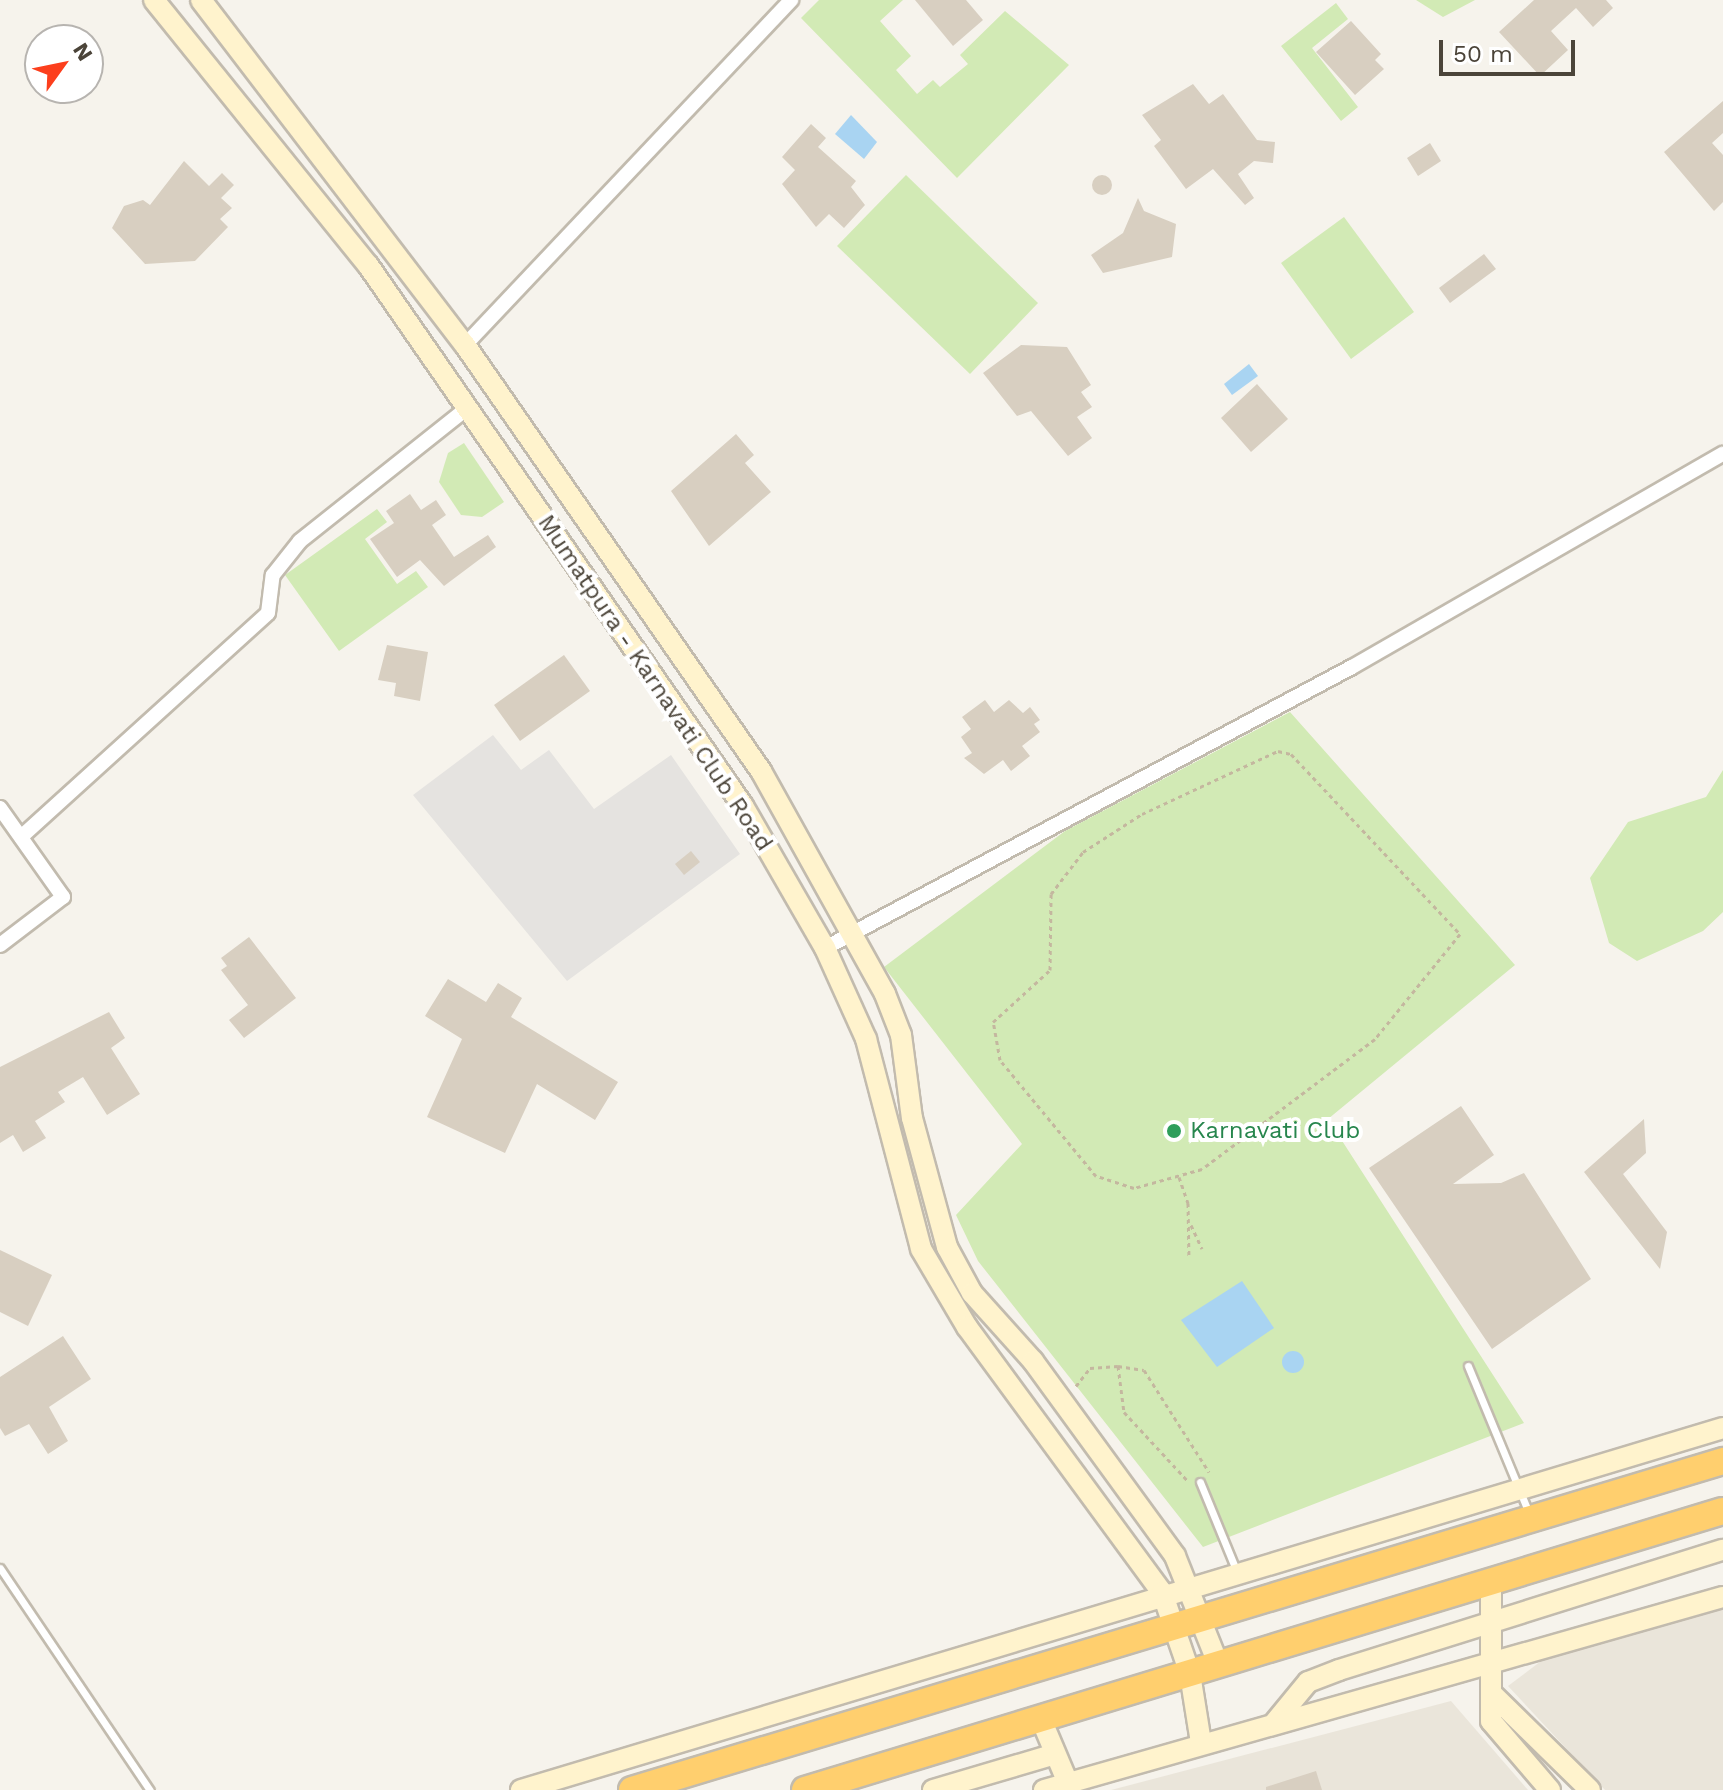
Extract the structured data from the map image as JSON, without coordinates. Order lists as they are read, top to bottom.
{
  "streets": {
    "street": ["Mumatpura - Karnavati Club Road"]
  },
  "places": ["Karnavati Club"],
  "scale_bar": "50 m",
  "north": "top right"
}
